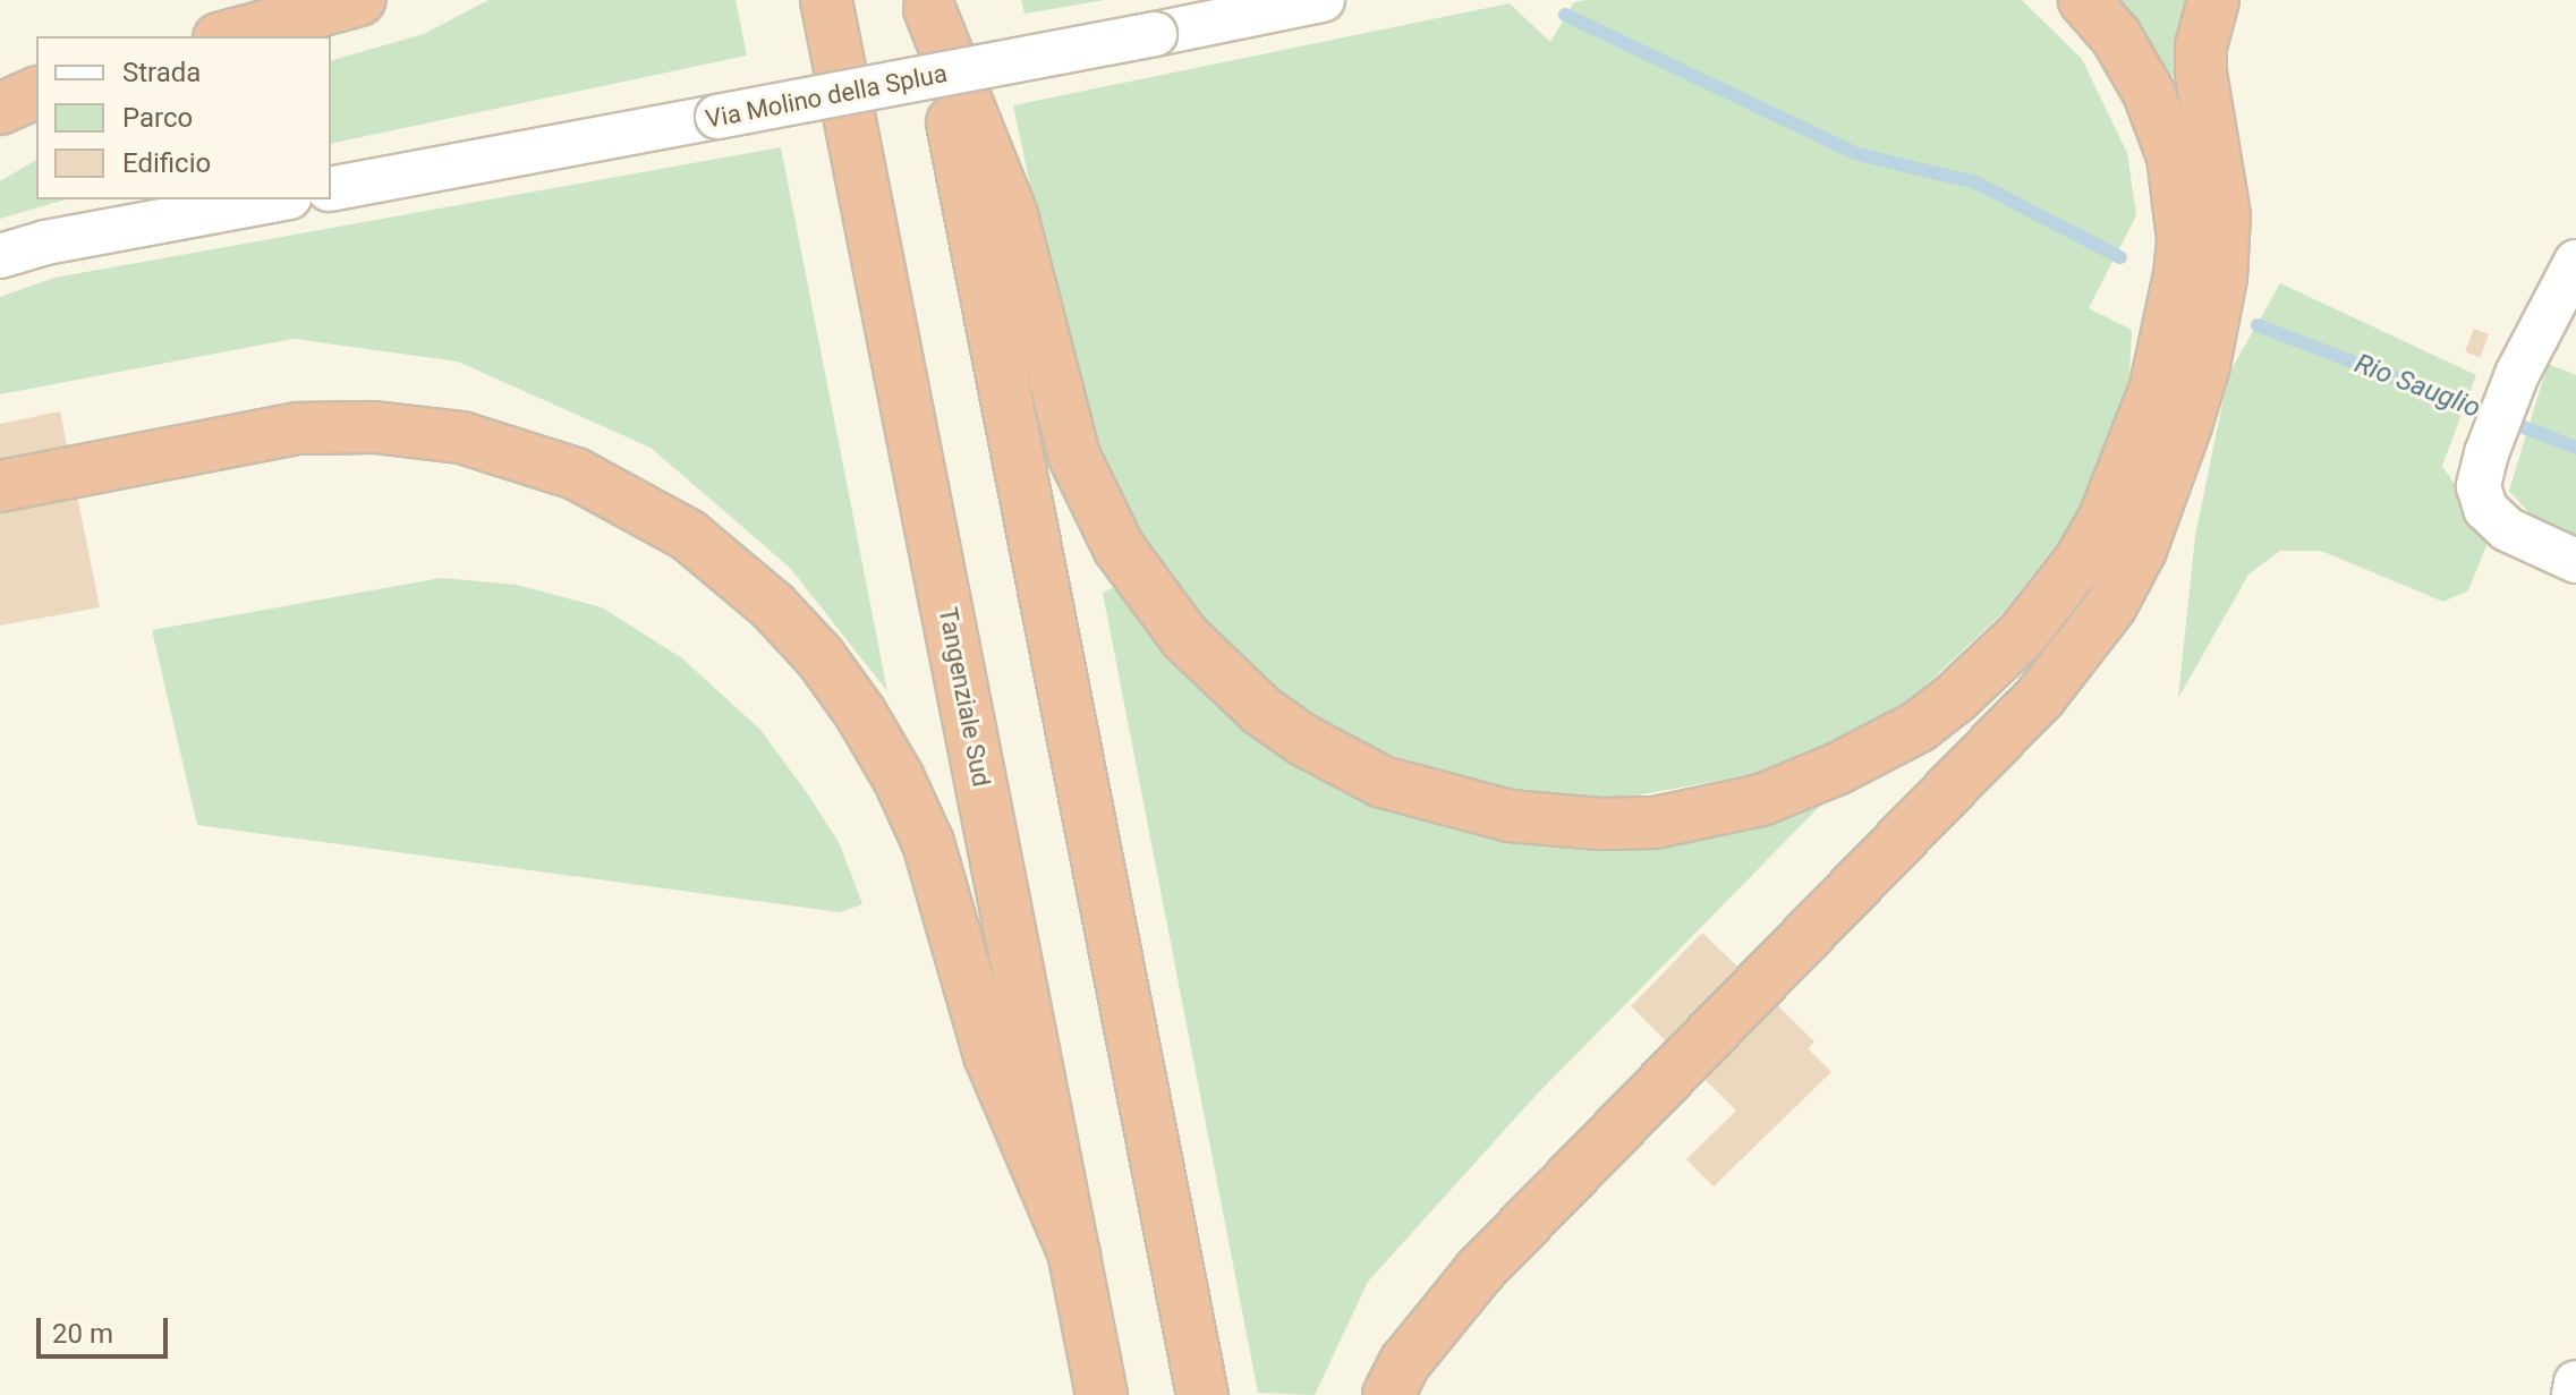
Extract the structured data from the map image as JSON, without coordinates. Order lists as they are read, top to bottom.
{
  "streets": {
    "highway": ["Tangenziale Sud"],
    "street": ["Via Molino della Splua"]
  },
  "water": ["Rio Sauglio"],
  "legend": ["Strada", "Parco", "Edificio"],
  "scale_bar": "20 m"
}
